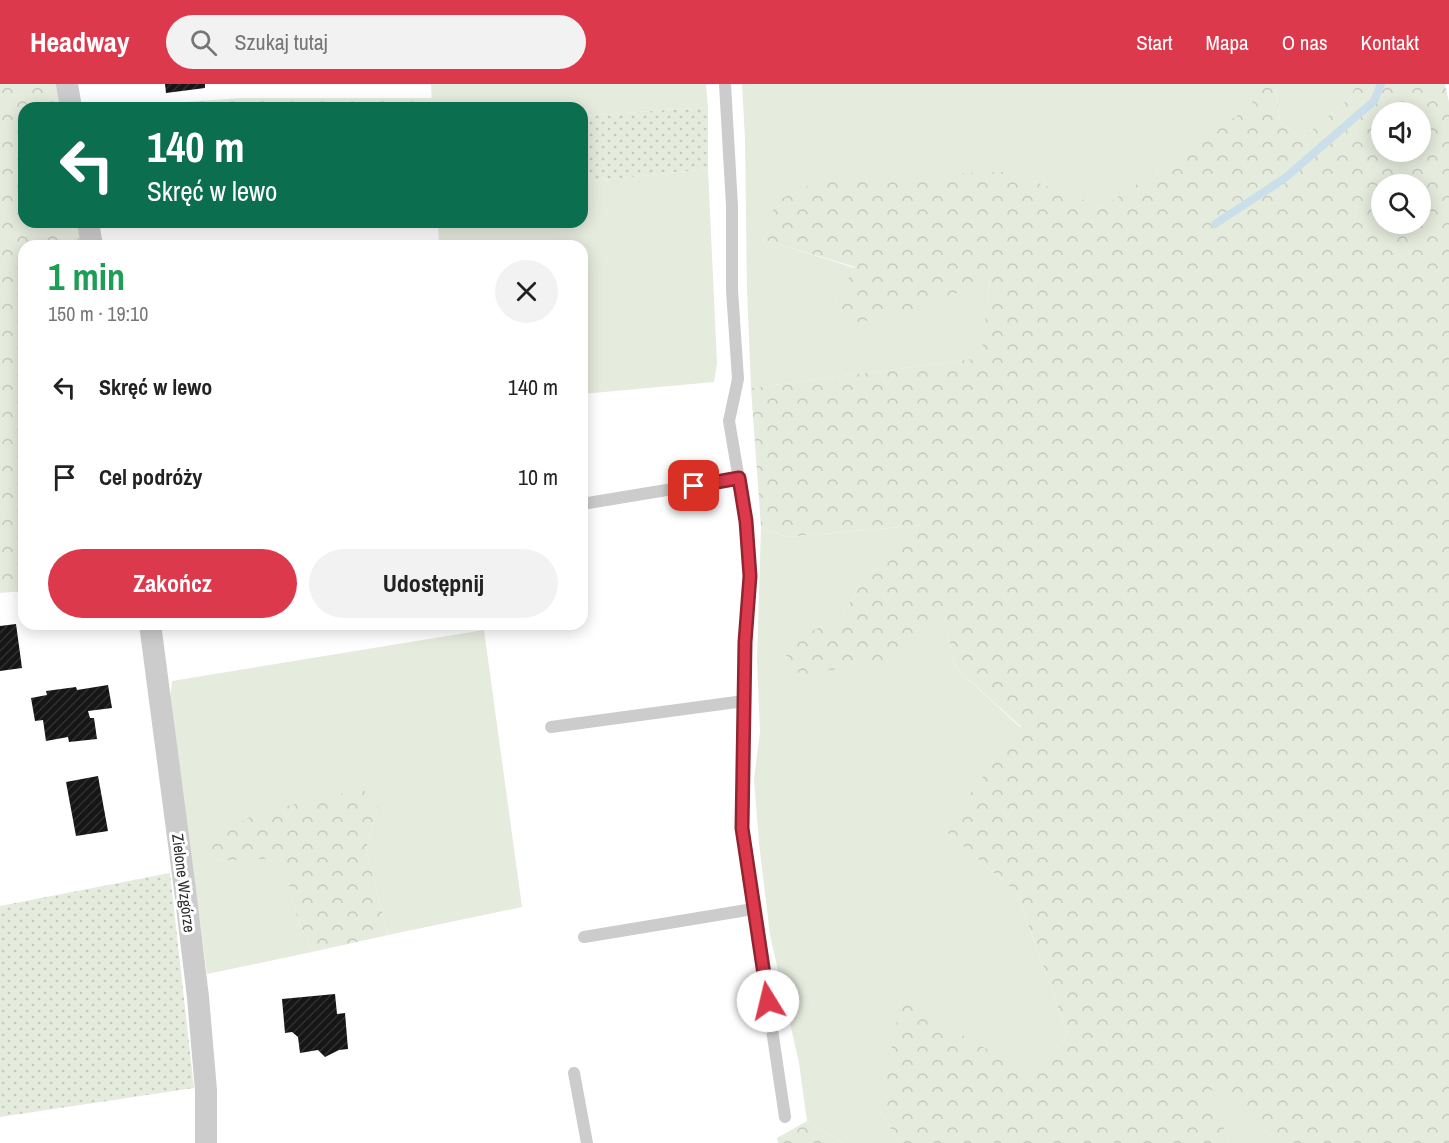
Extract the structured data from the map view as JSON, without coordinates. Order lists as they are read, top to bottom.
{
  "streets": {
    "street": ["Zielone Wzgórze"]
  },
  "page": {
    "header": "Headway",
    "search": "Szukaj tutaj",
    "nav": [
      "Start",
      "Mapa",
      "O nas",
      "Kontakt"
    ],
    "turn": ["140 m", "Skręć w lewo"],
    "heading": ["1 min", "150 m · 19:10"],
    "list": [
      {
        "name": "Skręć w lewo",
        "value": "140 m"
      },
      {
        "name": "Cel podróży",
        "value": "10 m"
      }
    ],
    "buttons": ["Zakończ", "Udostępnij"]
  }
}
